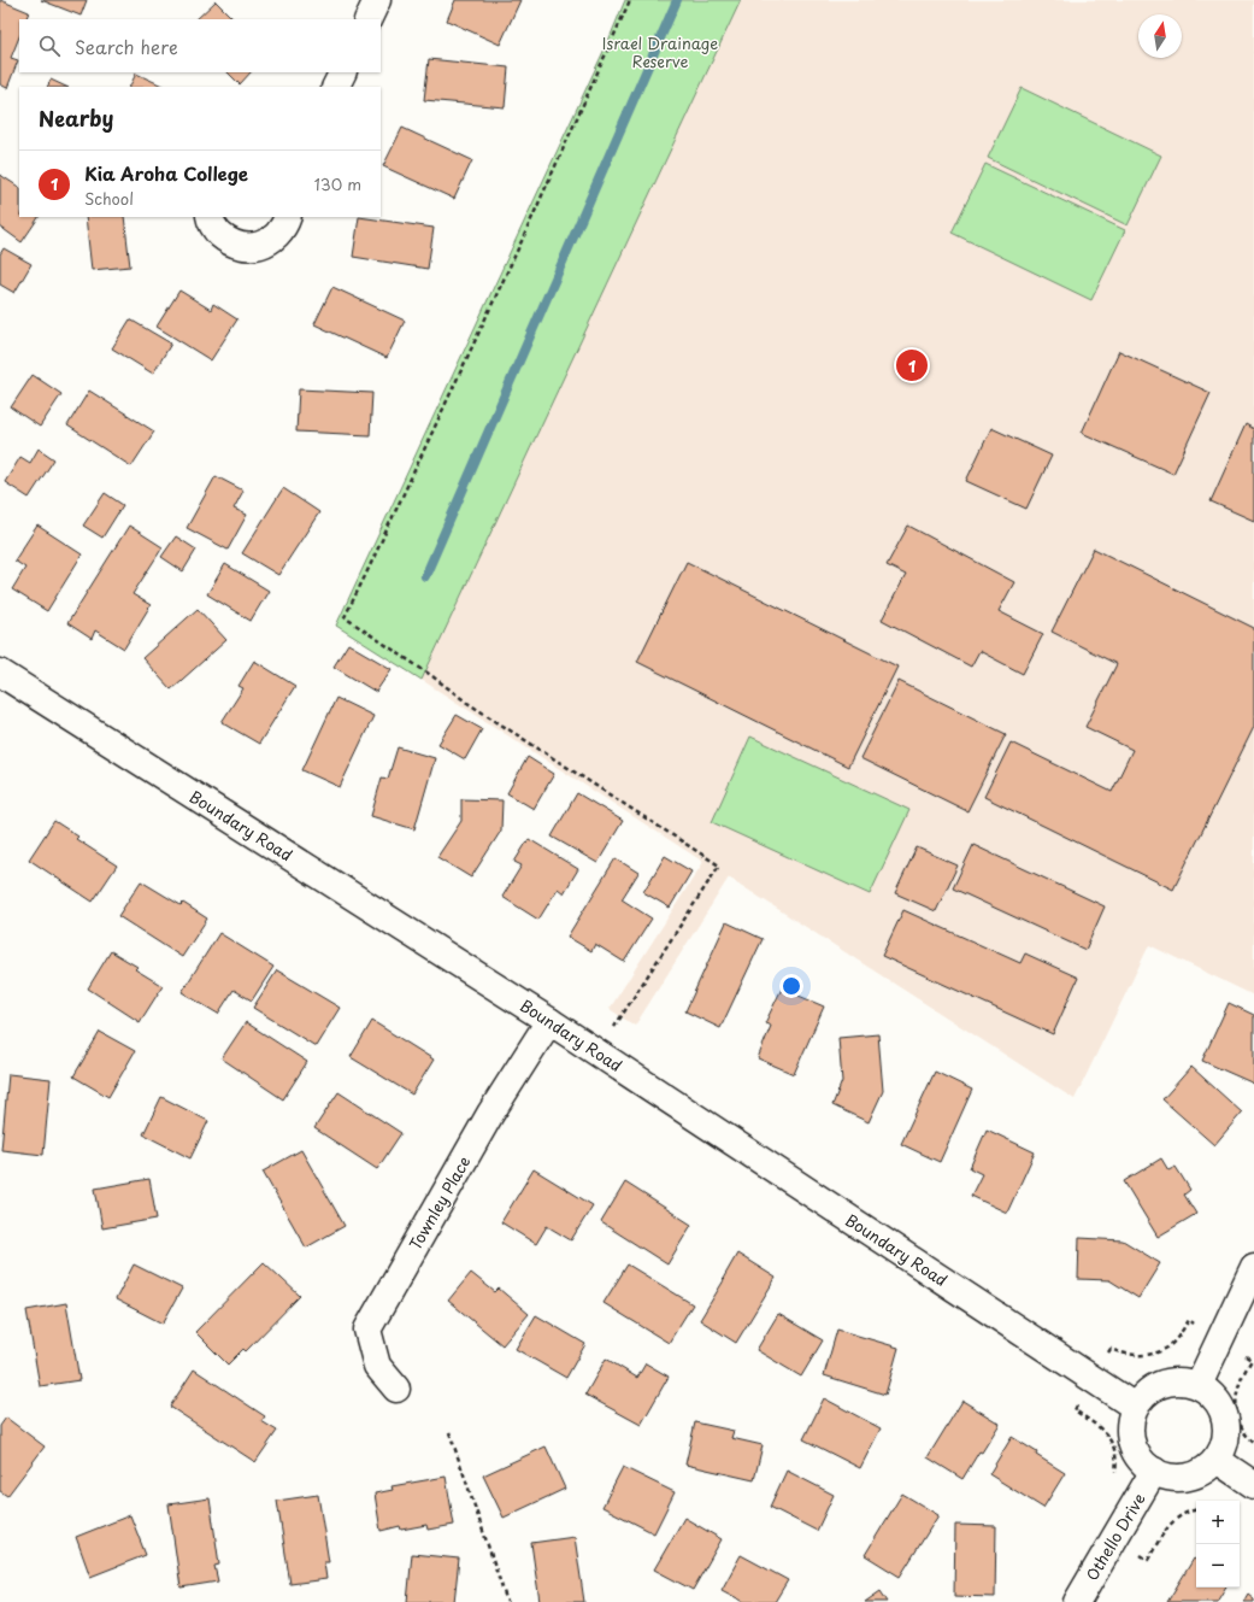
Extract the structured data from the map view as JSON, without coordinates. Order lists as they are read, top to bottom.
{
  "streets": {
    "main road": ["Boundary Road", "Townley Place", "Othello Drive"]
  },
  "crossings": [
    ["Boundary Road", "Townley Place"],
    ["Boundary Road", "Othello Drive"]
  ],
  "parks": ["Israel Drainage Reserve"],
  "north": "top",
  "page": {
    "search": "Search here",
    "heading": "Nearby",
    "list": [
      {
        "mark": "1",
        "name": "Kia Aroha College",
        "note": "School",
        "value": "130 m"
      }
    ],
    "pins": "1",
    "map_buttons": ["+", "−"]
  }
}
